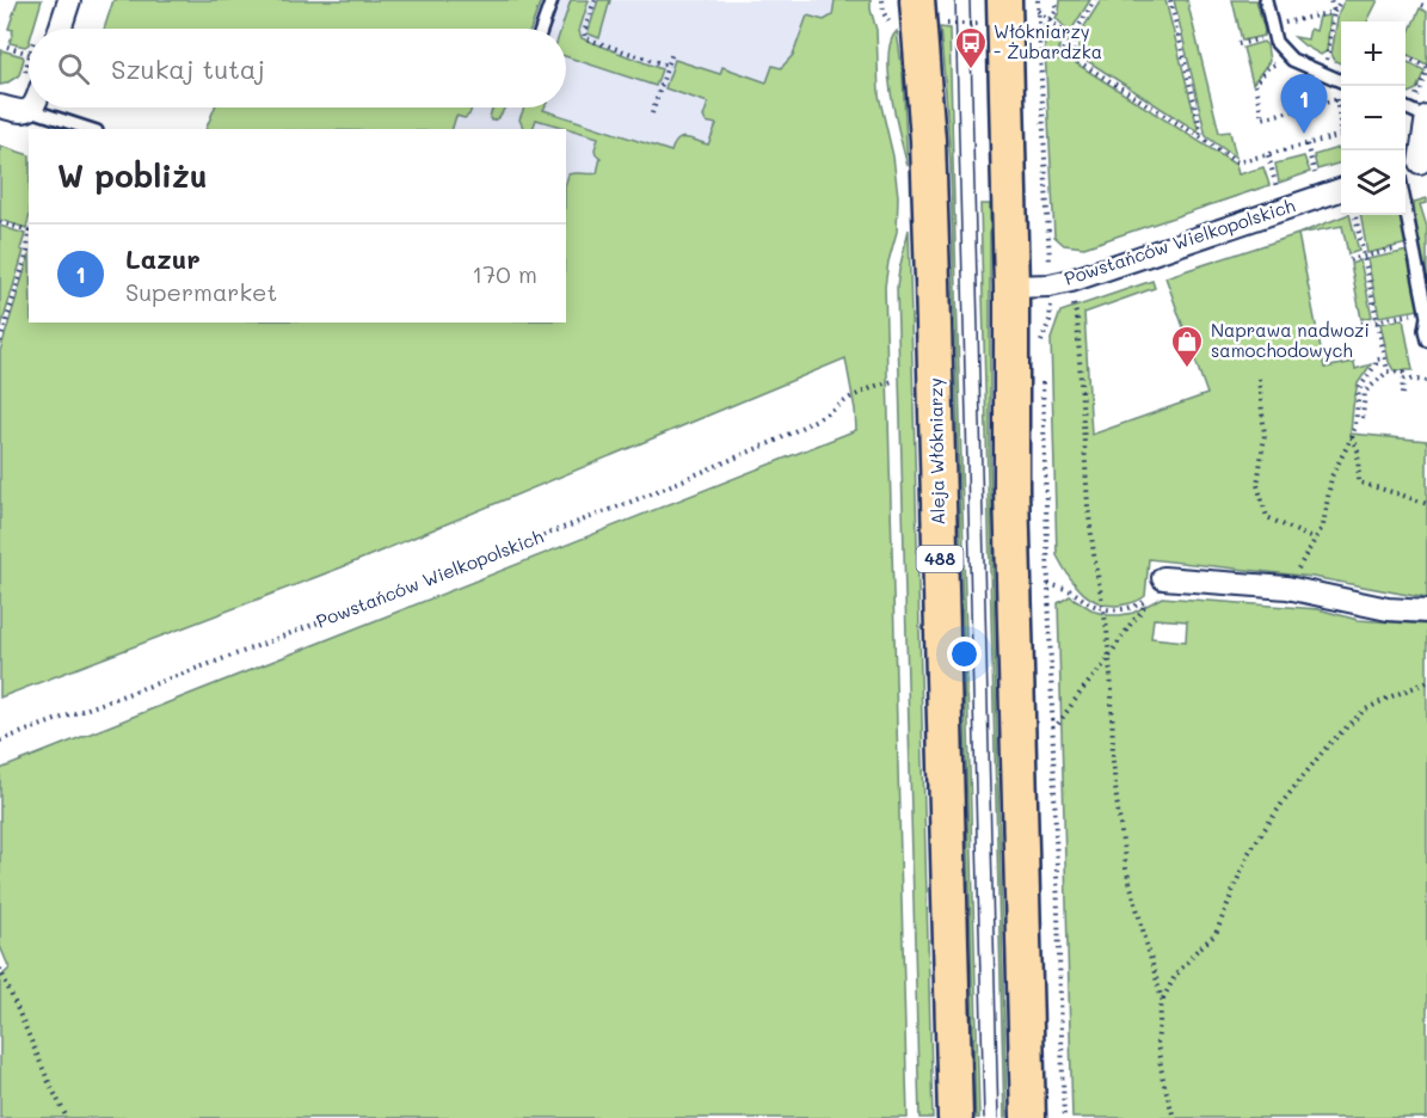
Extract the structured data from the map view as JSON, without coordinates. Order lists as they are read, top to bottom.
{
  "streets": {
    "main road": ["Aleja Włókniarzy", "488"],
    "street": ["Powstańców Wielkopolskich"]
  },
  "places": {
    "bus stop": ["Włókniarzy - Żubardzka"],
    "shop": ["Naprawa nadwozi samochodowych"]
  },
  "page": {
    "map_buttons": ["+", "−"],
    "search": "Szukaj tutaj",
    "pins": "1",
    "heading": "W pobliżu",
    "list": [
      {
        "mark": "1",
        "name": "Lazur",
        "note": "Supermarket",
        "value": "170 m"
      }
    ]
  }
}
